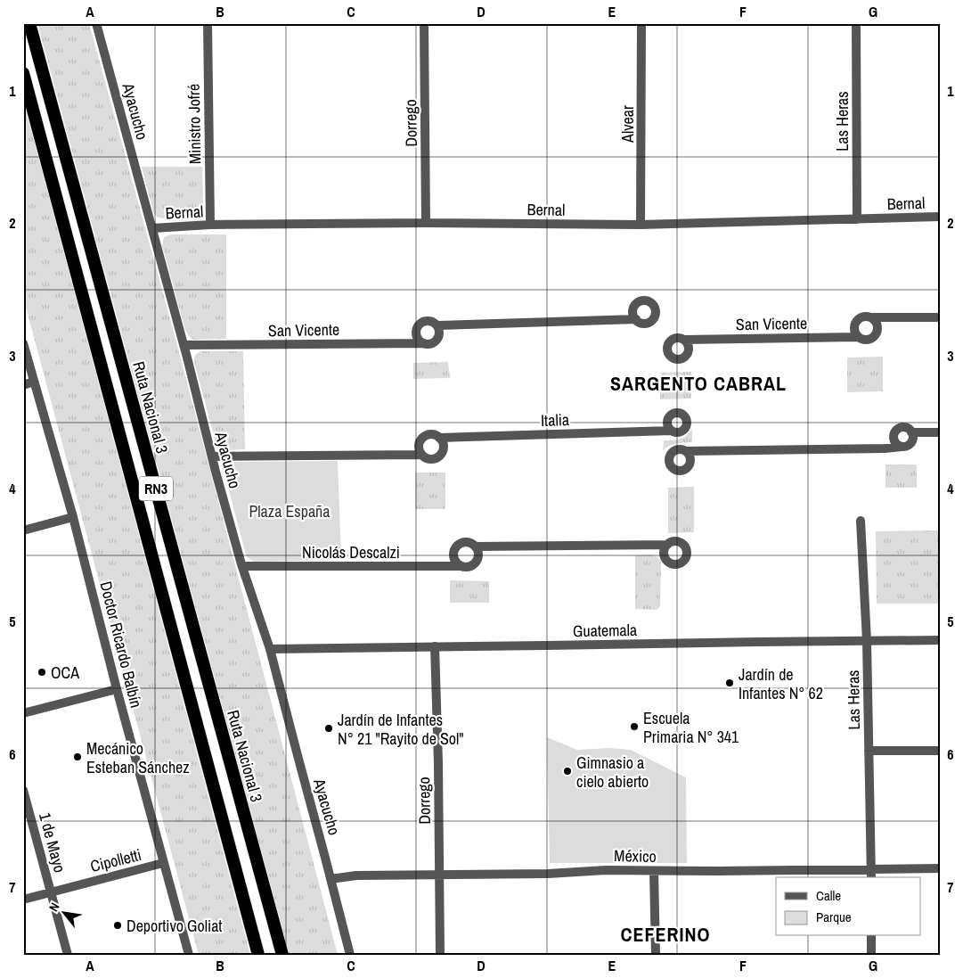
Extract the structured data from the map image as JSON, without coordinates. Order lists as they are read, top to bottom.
{
  "streets": {
    "highway": ["Ruta Nacional 3", "RN3"],
    "street": [
      "Ayacucho",
      "Las Heras",
      "Dorrego",
      "Ministro Jofré",
      "Alvear",
      "Bernal",
      "San Vicente",
      "Italia",
      "Nicolás Descalzi",
      "Guatemala",
      "Doctor Ricardo Balbín",
      "1 de Mayo",
      "México",
      "Cipolletti"
    ]
  },
  "crossings": [
    ["Ayacucho", "Bernal"],
    ["Ayacucho", "San Vicente"],
    ["Ayacucho", "Nicolás Descalzi"],
    ["Ayacucho", "Guatemala"],
    ["Ayacucho", "México"],
    ["Las Heras", "Bernal"],
    ["Las Heras", "Guatemala"],
    ["Las Heras", "México"],
    ["Dorrego", "Bernal"],
    ["Dorrego", "Guatemala"],
    ["Dorrego", "México"],
    ["Ministro Jofré", "Bernal"],
    ["Alvear", "Bernal"],
    ["Doctor Ricardo Balbín", "Cipolletti"],
    ["1 de Mayo", "Cipolletti"]
  ],
  "districts": ["SARGENTO CABRAL", "CEFERINO"],
  "parks": ["Plaza España"],
  "places": [
    "OCA",
    "Jardín de Infantes N° 62",
    "Escuela Primaria N° 341",
    "Jardín de Infantes N° 21 \"Rayito de Sol\"",
    "Mecánico Esteban Sánchez",
    "Gimnasio a cielo abierto",
    "Deportivo Goliat"
  ],
  "legend": ["Calle", "Parque"],
  "north": "top left",
  "grid": {
    "columns": [
      "A",
      "B",
      "C",
      "D",
      "E",
      "F",
      "G"
    ],
    "rows": [
      "1",
      "2",
      "3",
      "4",
      "5",
      "6",
      "7"
    ]
  }
}
